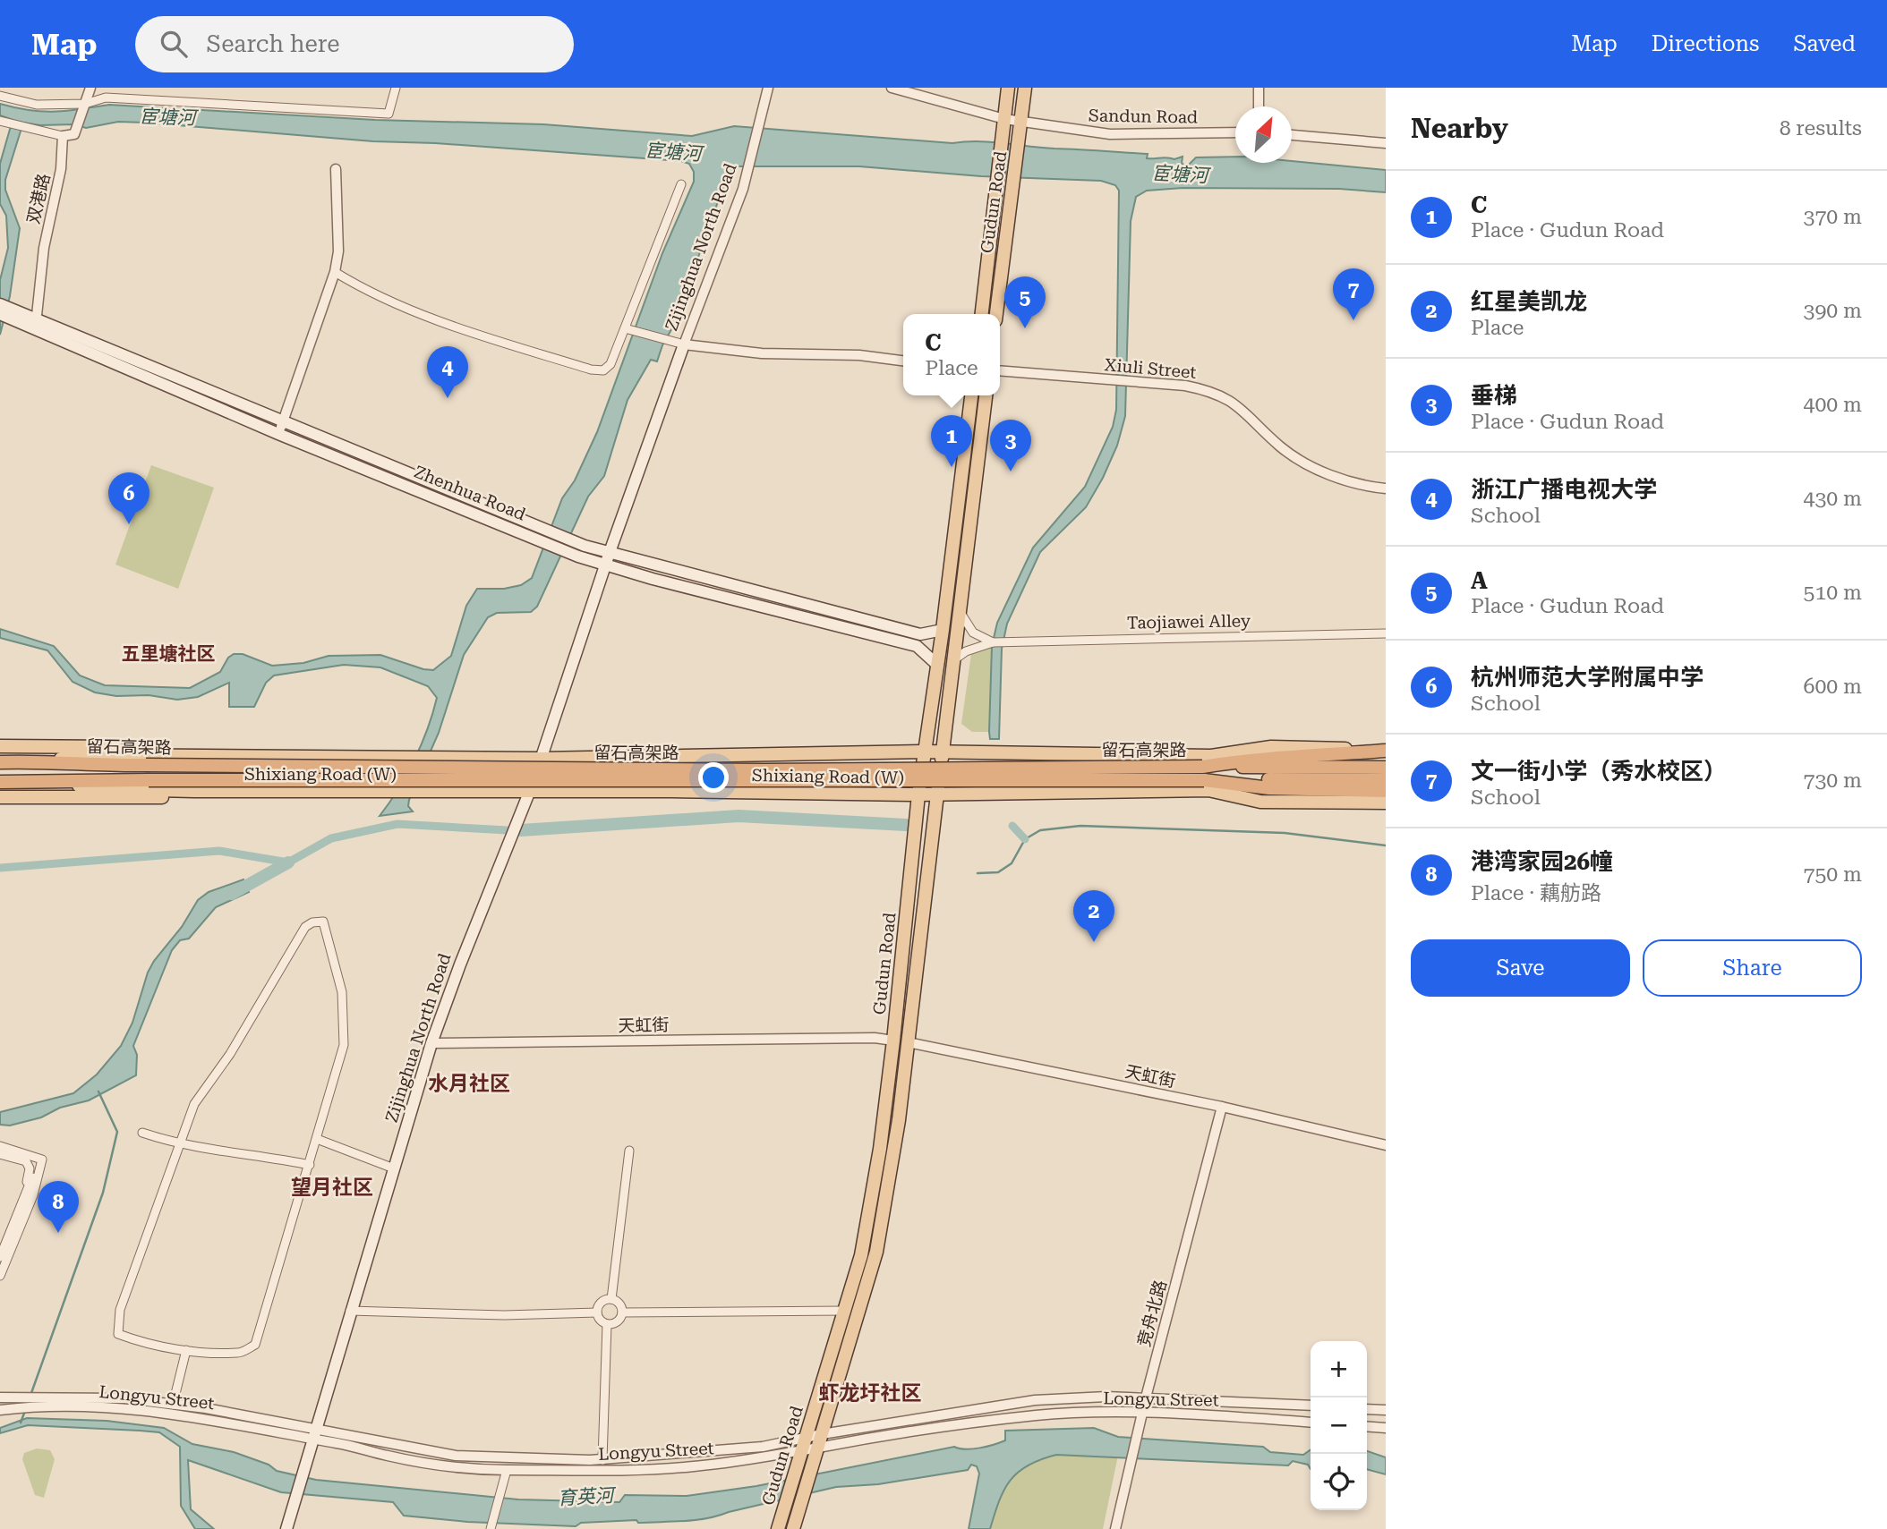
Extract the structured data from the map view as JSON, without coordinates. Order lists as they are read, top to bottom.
{
  "streets": {
    "highway": ["留石高架路"],
    "main road": [
      "Gudun Road",
      "Zijinghua North Road",
      "Zhenhua Road",
      "Shixiang Road (W)"
    ],
    "street": [
      "Sandun Road",
      "双港路",
      "Xiuli Street",
      "Taojiawei Alley",
      "天虹街",
      "竞舟北路",
      "Longyu Street"
    ]
  },
  "crossings": [
    ["Sandun Road", "Gudun Road"],
    ["双港路", "Zhenhua Road"],
    ["Gudun Road", "Zhenhua Road"],
    ["Gudun Road", "Taojiawei Alley"],
    ["Gudun Road", "Shixiang Road (W)"],
    ["Gudun Road", "天虹街"],
    ["Gudun Road", "Longyu Street"],
    ["Zijinghua North Road", "Zhenhua Road"],
    ["Zijinghua North Road", "Shixiang Road (W)"],
    ["Zijinghua North Road", "天虹街"],
    ["Zijinghua North Road", "Longyu Street"],
    ["留石高架路", "Shixiang Road (W)"],
    ["天虹街", "竞舟北路"],
    ["竞舟北路", "Longyu Street"]
  ],
  "districts": [
    "五里塘社区",
    "水月社区",
    "望月社区",
    "虾龙圩社区"
  ],
  "water": ["宦塘河", "育英河"],
  "north": "top right",
  "page": {
    "header": "Map",
    "search": "Search here",
    "nav": ["Map", "Directions", "Saved"],
    "heading": ["Nearby", "8 results"],
    "list": [
      {
        "mark": "1",
        "name": "C",
        "note": "Place · Gudun Road",
        "value": "370 m"
      },
      {
        "mark": "2",
        "name": "红星美凯龙",
        "note": "Place",
        "value": "390 m"
      },
      {
        "mark": "3",
        "name": "垂梯",
        "note": "Place · Gudun Road",
        "value": "400 m"
      },
      {
        "mark": "4",
        "name": "浙江广播电视大学",
        "note": "School",
        "value": "430 m"
      },
      {
        "mark": "5",
        "name": "A",
        "note": "Place · Gudun Road",
        "value": "510 m"
      },
      {
        "mark": "6",
        "name": "杭州师范大学附属中学",
        "note": "School",
        "value": "600 m"
      },
      {
        "mark": "7",
        "name": "文一街小学（秀水校区）",
        "note": "School",
        "value": "730 m"
      },
      {
        "mark": "8",
        "name": "港湾家园26幢",
        "note": "Place · 藕舫路",
        "value": "750 m"
      }
    ],
    "pins": [
      "7",
      "5",
      "4",
      "1",
      "3",
      "6",
      "2",
      "8"
    ],
    "popup": ["C", "Place"],
    "buttons": ["Save", "Share"],
    "map_buttons": ["+", "−"]
  }
}
